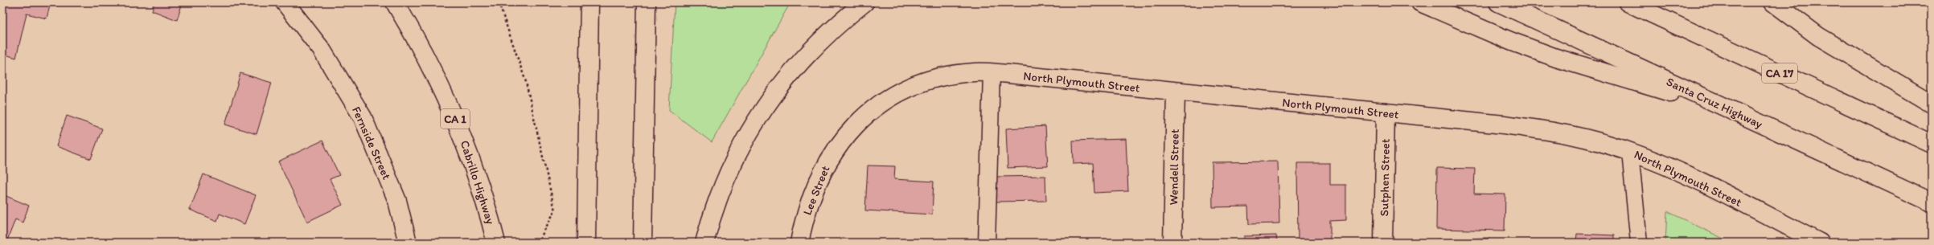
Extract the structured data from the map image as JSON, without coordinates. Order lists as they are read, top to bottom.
{
  "streets": {
    "main road": [
      "CA 17",
      "North Plymouth Street",
      "Santa Cruz Highway",
      "CA 1",
      "Fernside Street",
      "Wendell Street",
      "Sutphen Street",
      "Cabrillo Highway",
      "Lee Street"
    ]
  },
  "crossings": [
    ["North Plymouth Street", "Wendell Street"],
    ["North Plymouth Street", "Sutphen Street"],
    ["North Plymouth Street", "Lee Street"]
  ]
}
